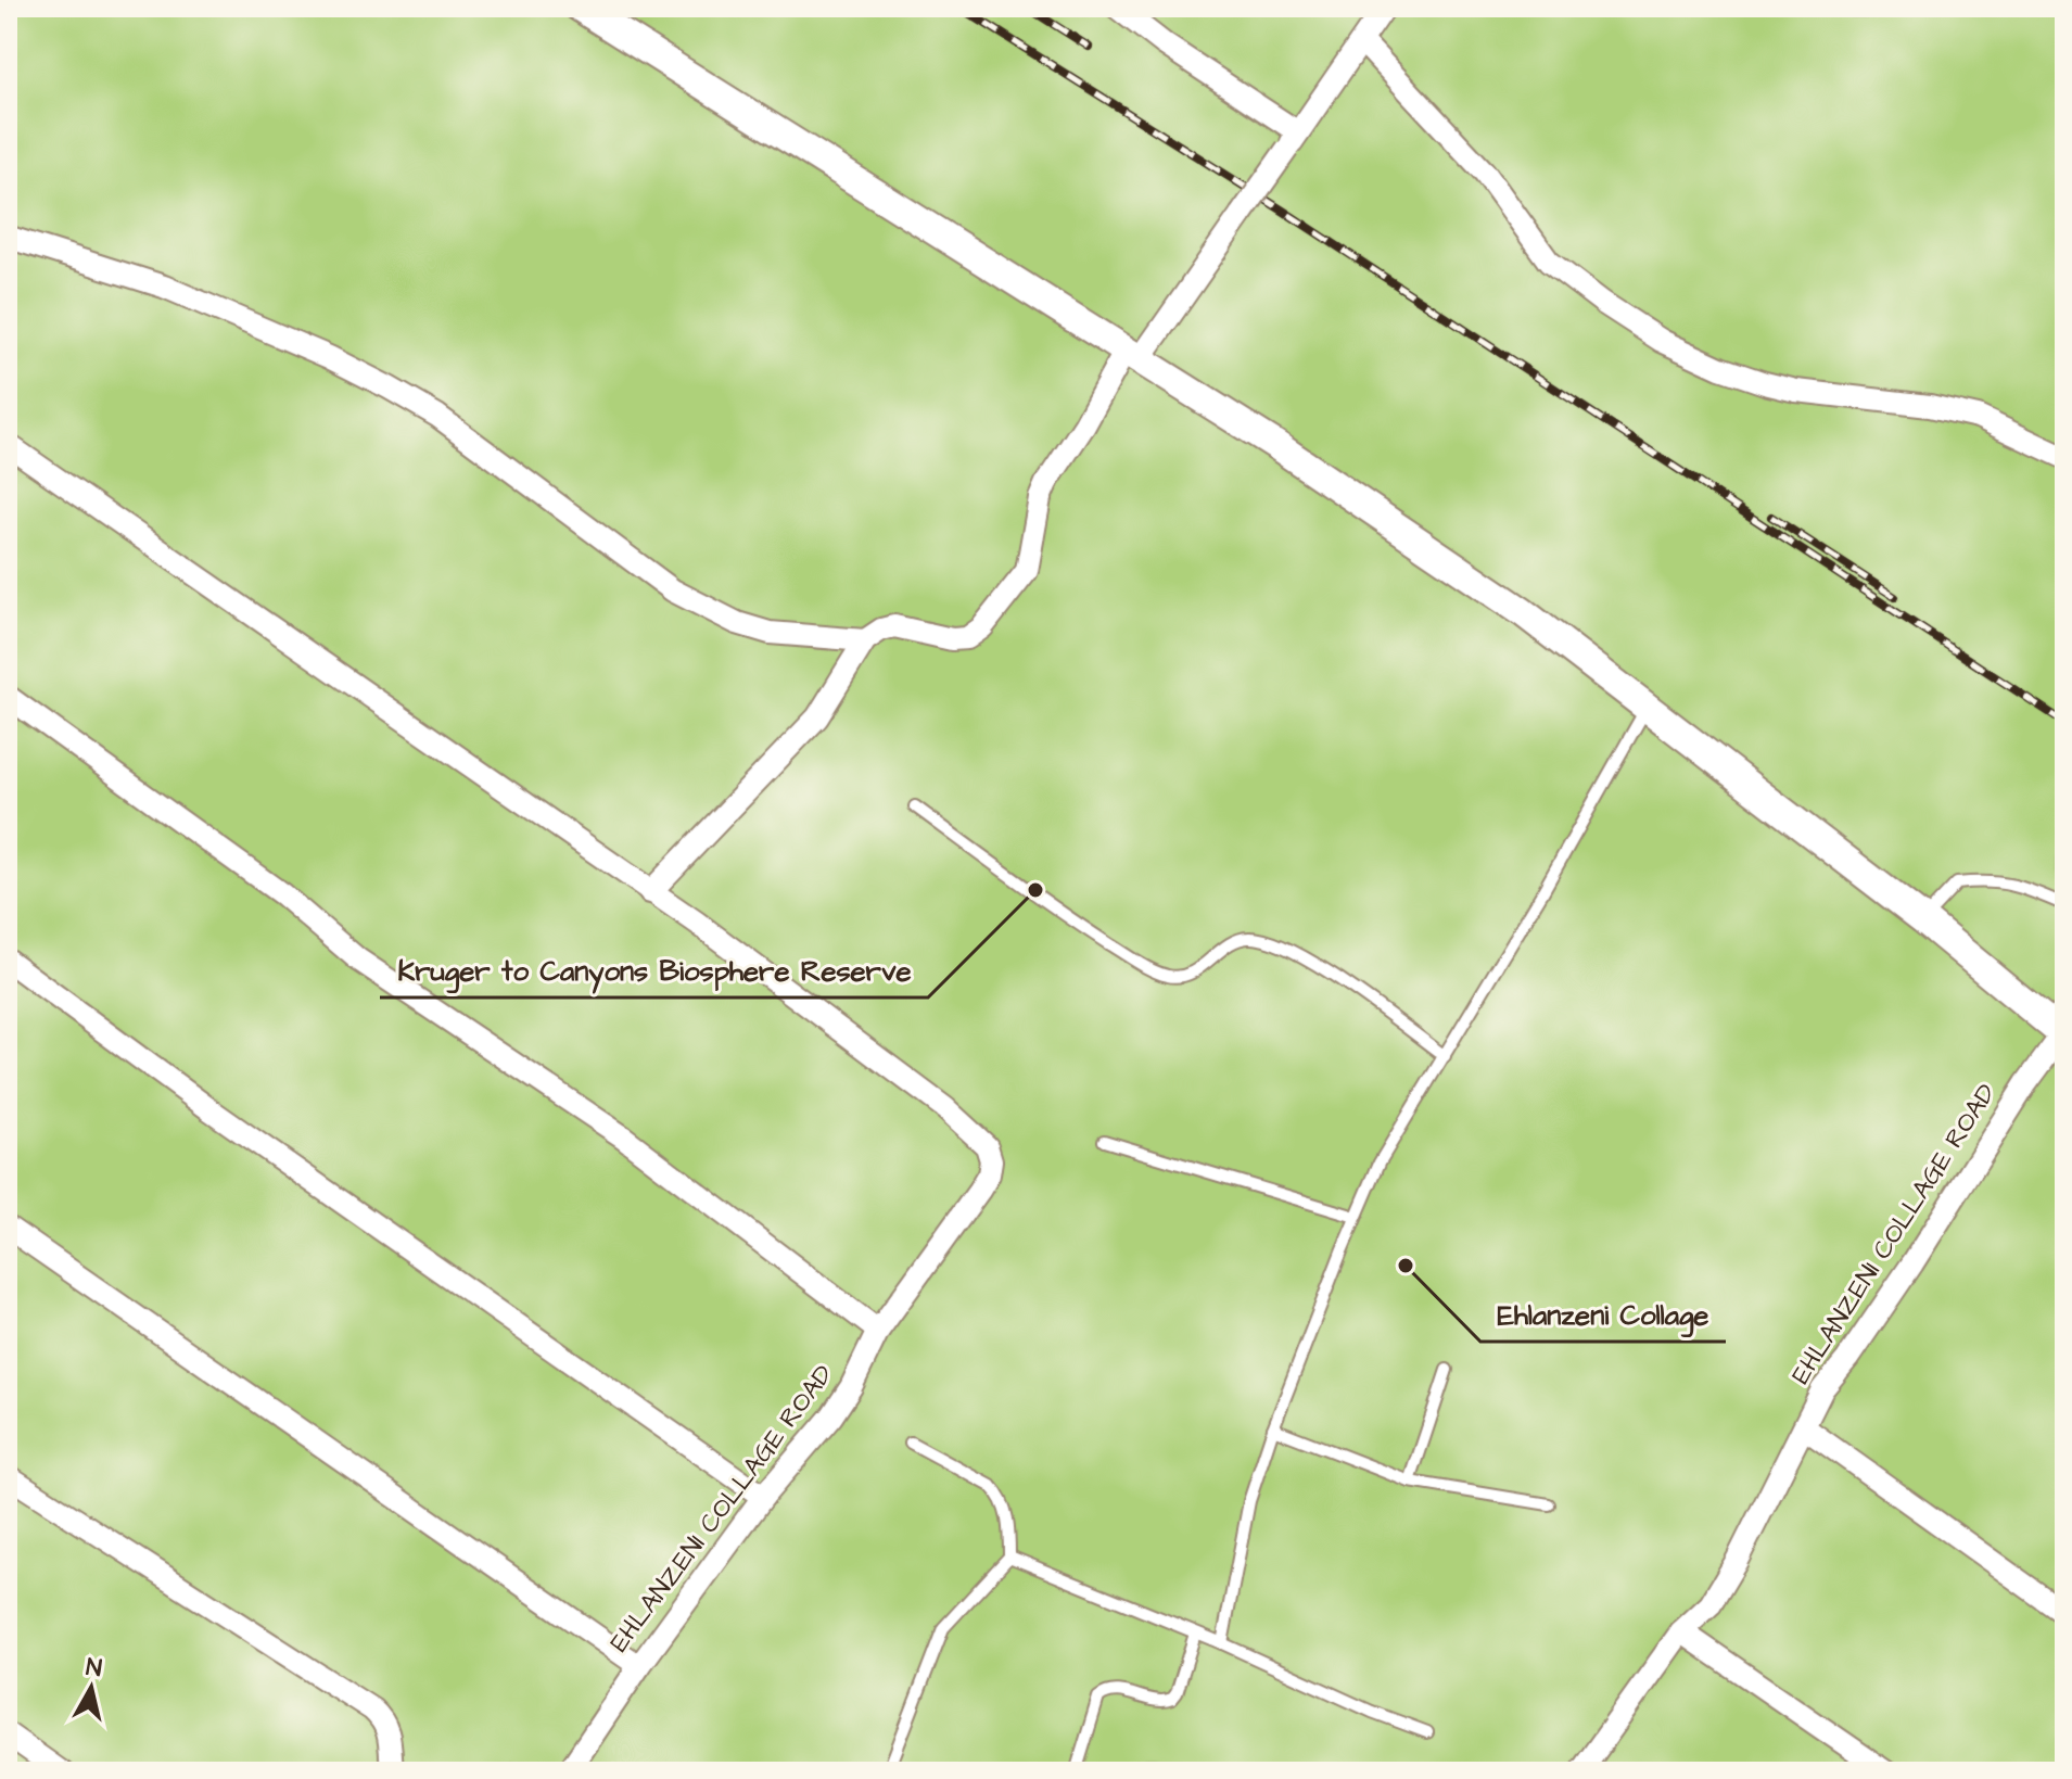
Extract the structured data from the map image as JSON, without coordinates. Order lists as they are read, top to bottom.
{
  "streets": {
    "street": ["EHLANZENI COLLAGE ROAD"]
  },
  "places": ["Kruger to Canyons Biosphere Reserve", "Ehlanzeni Collage"],
  "north": "top"
}
